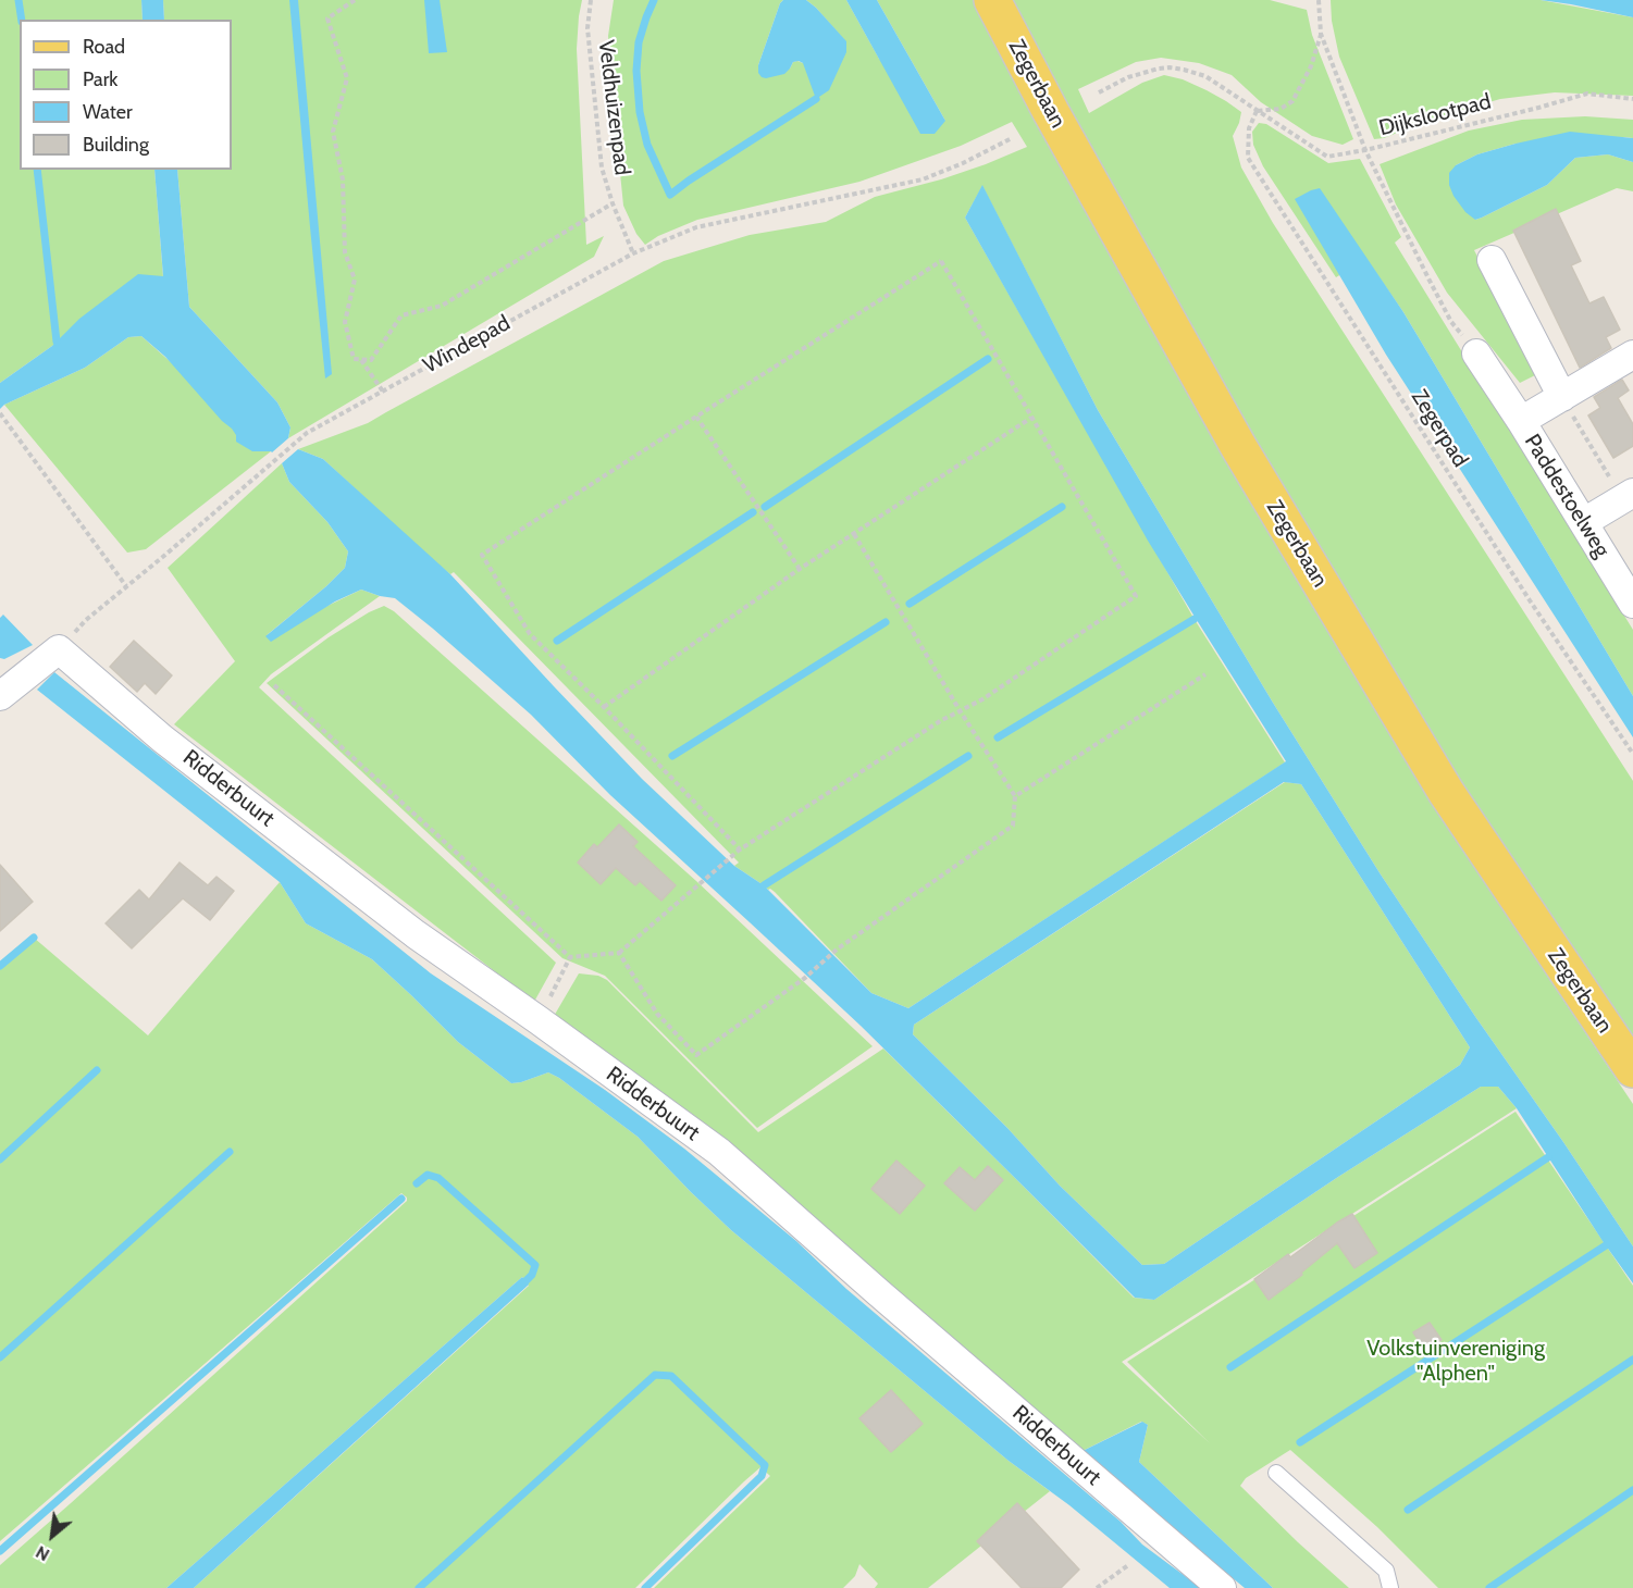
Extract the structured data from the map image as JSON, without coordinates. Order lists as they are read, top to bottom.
{
  "streets": {
    "main road": ["Zegerbaan"],
    "street": ["Paddestoelweg", "Ridderbuurt"],
    "path": [
      "Veldhuizenpad",
      "Dijkslootpad",
      "Windepad",
      "Zegerpad"
    ]
  },
  "crossings": [
    ["Veldhuizenpad", "Windepad"],
    ["Dijkslootpad", "Zegerpad"],
    ["Windepad", "Ridderbuurt"]
  ],
  "parks": ["Volkstuinvereniging \"Alphen\""],
  "legend": [
    "Road",
    "Park",
    "Water",
    "Building"
  ],
  "north": "bottom left"
}
